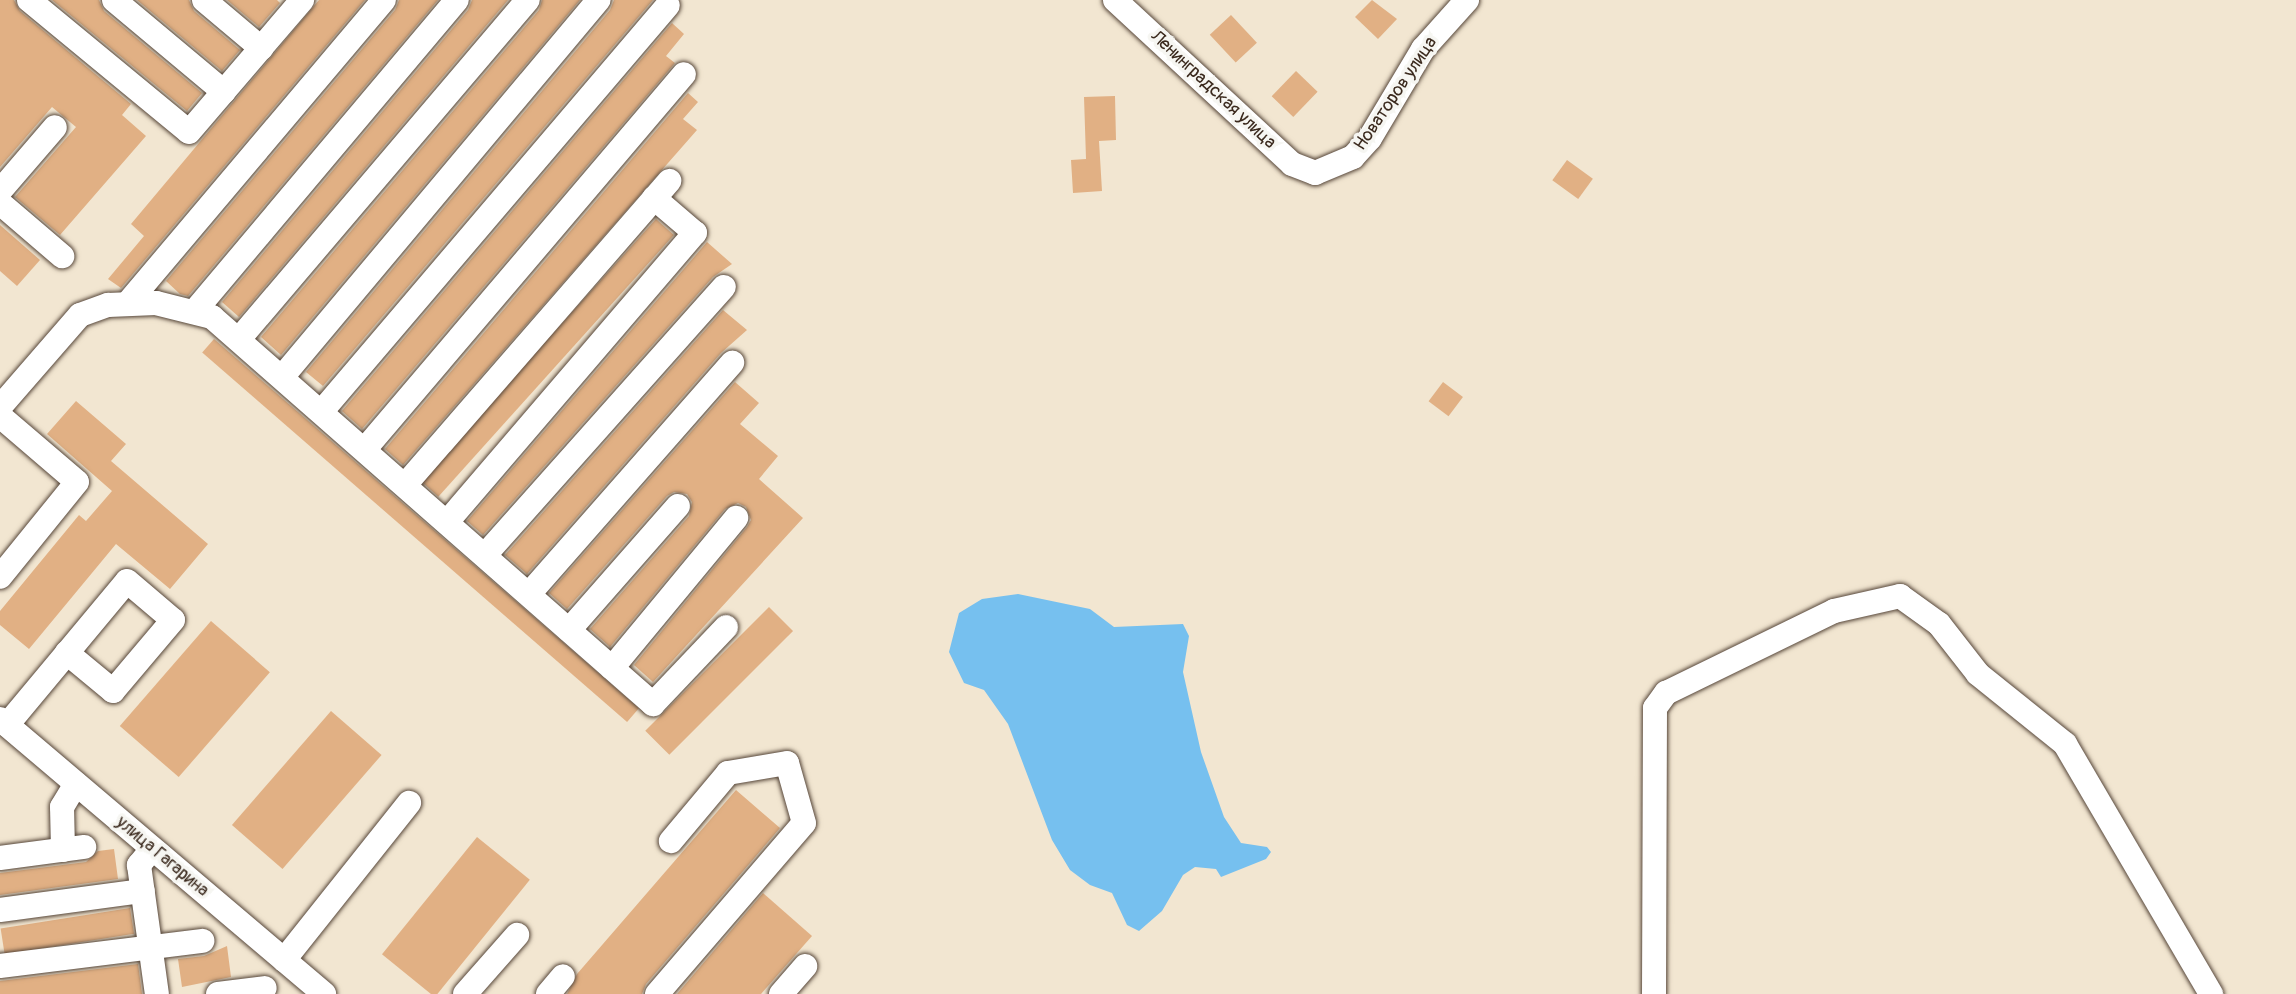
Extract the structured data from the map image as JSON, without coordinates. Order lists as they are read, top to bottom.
{
  "streets": {
    "street": ["Ленинградская улица", "Новаторов улица", "улица Гагарина"]
  },
  "crossings": [
    ["Ленинградская улица", "Новаторов улица"]
  ]
}
